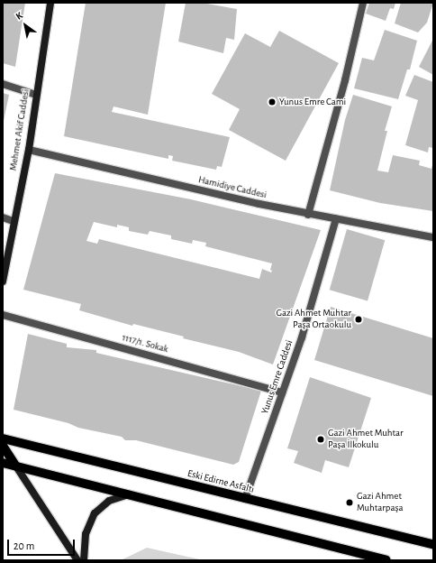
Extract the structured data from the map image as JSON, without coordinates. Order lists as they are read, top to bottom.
{
  "streets": {
    "main road": ["Mehmet Akif Caddesi", "Eski Edirne Asfaltı"],
    "street": ["Hamidiye Caddesi", "1117/1. Sokak", "Yunus Emre Caddesi"]
  },
  "crossings": [
    ["Mehmet Akif Caddesi", "Hamidiye Caddesi"],
    ["Hamidiye Caddesi", "Yunus Emre Caddesi"],
    ["1117/1. Sokak", "Yunus Emre Caddesi"],
    ["Yunus Emre Caddesi", "Eski Edirne Asfaltı"]
  ],
  "places": [
    "Yunus Emre Cami",
    "Gazi Ahmet Muhtar Paşa Ortaokulu",
    "Gazi Ahmet Muhtar Paşa İlkokulu",
    "Gazi Ahmet Muhtarpaşa"
  ],
  "scale_bar": "20 m",
  "north": "top left"
}
